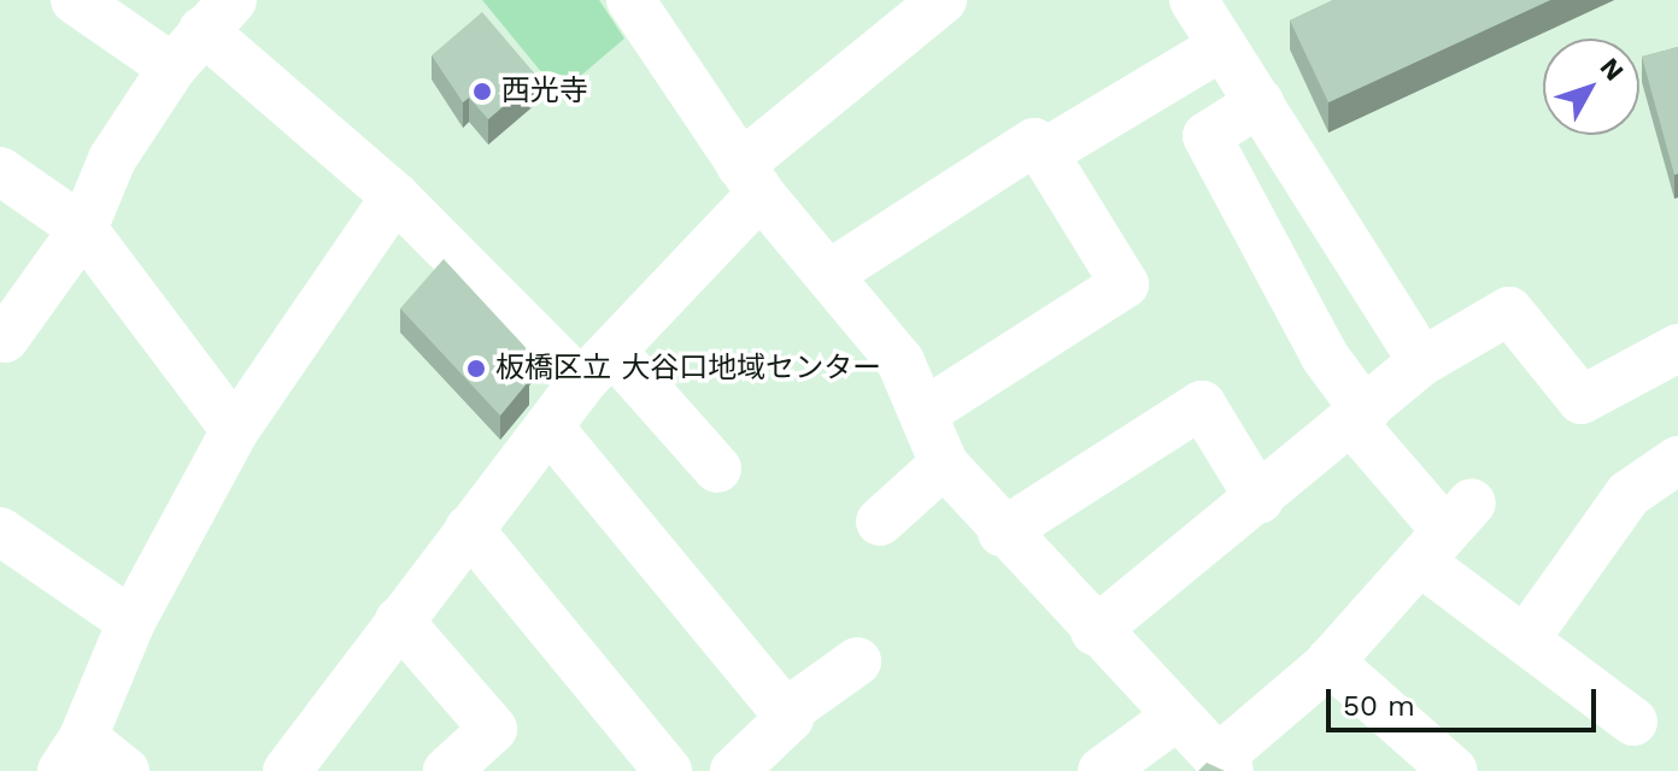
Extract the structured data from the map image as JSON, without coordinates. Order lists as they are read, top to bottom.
{
  "places": ["西光寺", "板橋区立 大谷口地域センター"],
  "scale_bar": "50 m",
  "north": "top right"
}
